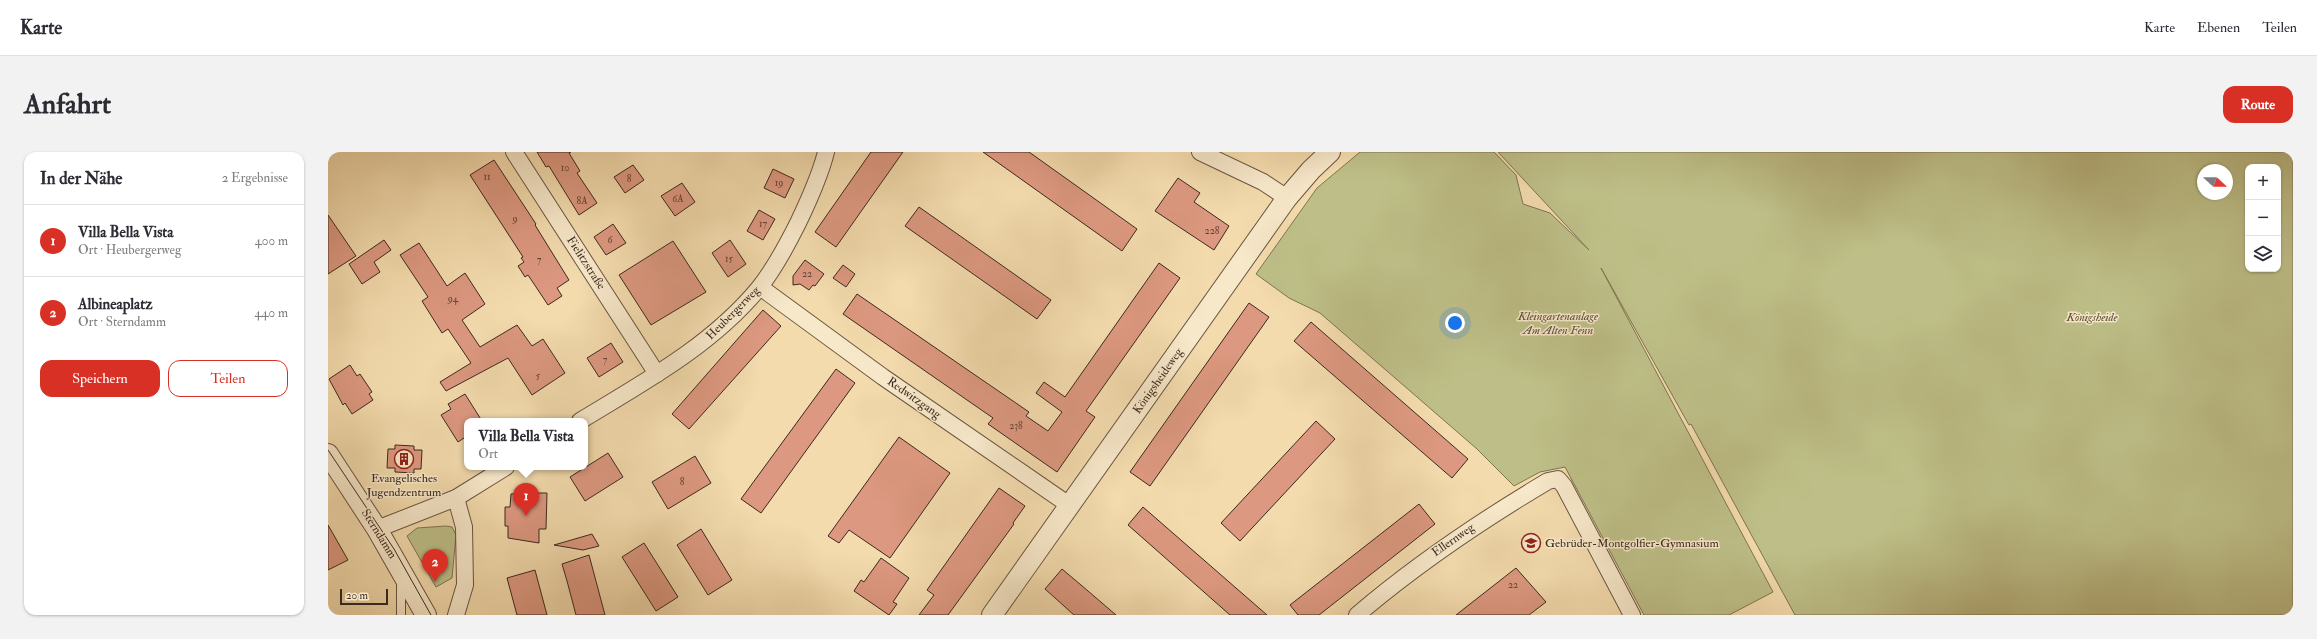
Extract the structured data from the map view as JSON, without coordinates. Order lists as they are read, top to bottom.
{
  "streets": {
    "street": [
      "Fielitzstraße",
      "Heubergerweg",
      "Königsheideweg",
      "Redwitzgang",
      "Sterndamm",
      "Ellernweg"
    ]
  },
  "crossings": [
    ["Fielitzstraße", "Heubergerweg"],
    ["Heubergerweg", "Redwitzgang"],
    ["Königsheideweg", "Redwitzgang"]
  ],
  "parks": ["Kleingartenanlage Am Alten Fenn", "Königsheide"],
  "places": {
    "building": ["Evangelisches Jugendzentrum"],
    "school or university": ["Gebrüder-Montgolfier-Gymnasium"]
  },
  "house_numbers": [
    "10",
    "11",
    "8",
    "19",
    "6A",
    "8A",
    "9",
    "17",
    "228",
    "6",
    "15",
    "7",
    "22",
    "94",
    "7",
    "5",
    "238",
    "8",
    "22"
  ],
  "scale_bar": "20 m",
  "north": "right",
  "page": {
    "header": "Karte",
    "nav": ["Karte", "Ebenen", "Teilen"],
    "buttons": [
      "Route",
      ["Speichern", "Teilen"]
    ],
    "title": "Anfahrt",
    "heading": ["In der Nähe", "2 Ergebnisse"],
    "map_buttons": ["+", "−"],
    "list": [
      {
        "mark": "1",
        "name": "Villa Bella Vista",
        "note": "Ort · Heubergerweg",
        "value": "400 m"
      },
      {
        "mark": "2",
        "name": "Albineaplatz",
        "note": "Ort · Sterndamm",
        "value": "440 m"
      }
    ],
    "popup": ["Villa Bella Vista", "Ort"],
    "pins": ["1", "2"],
    "scale": "20 m"
  }
}
